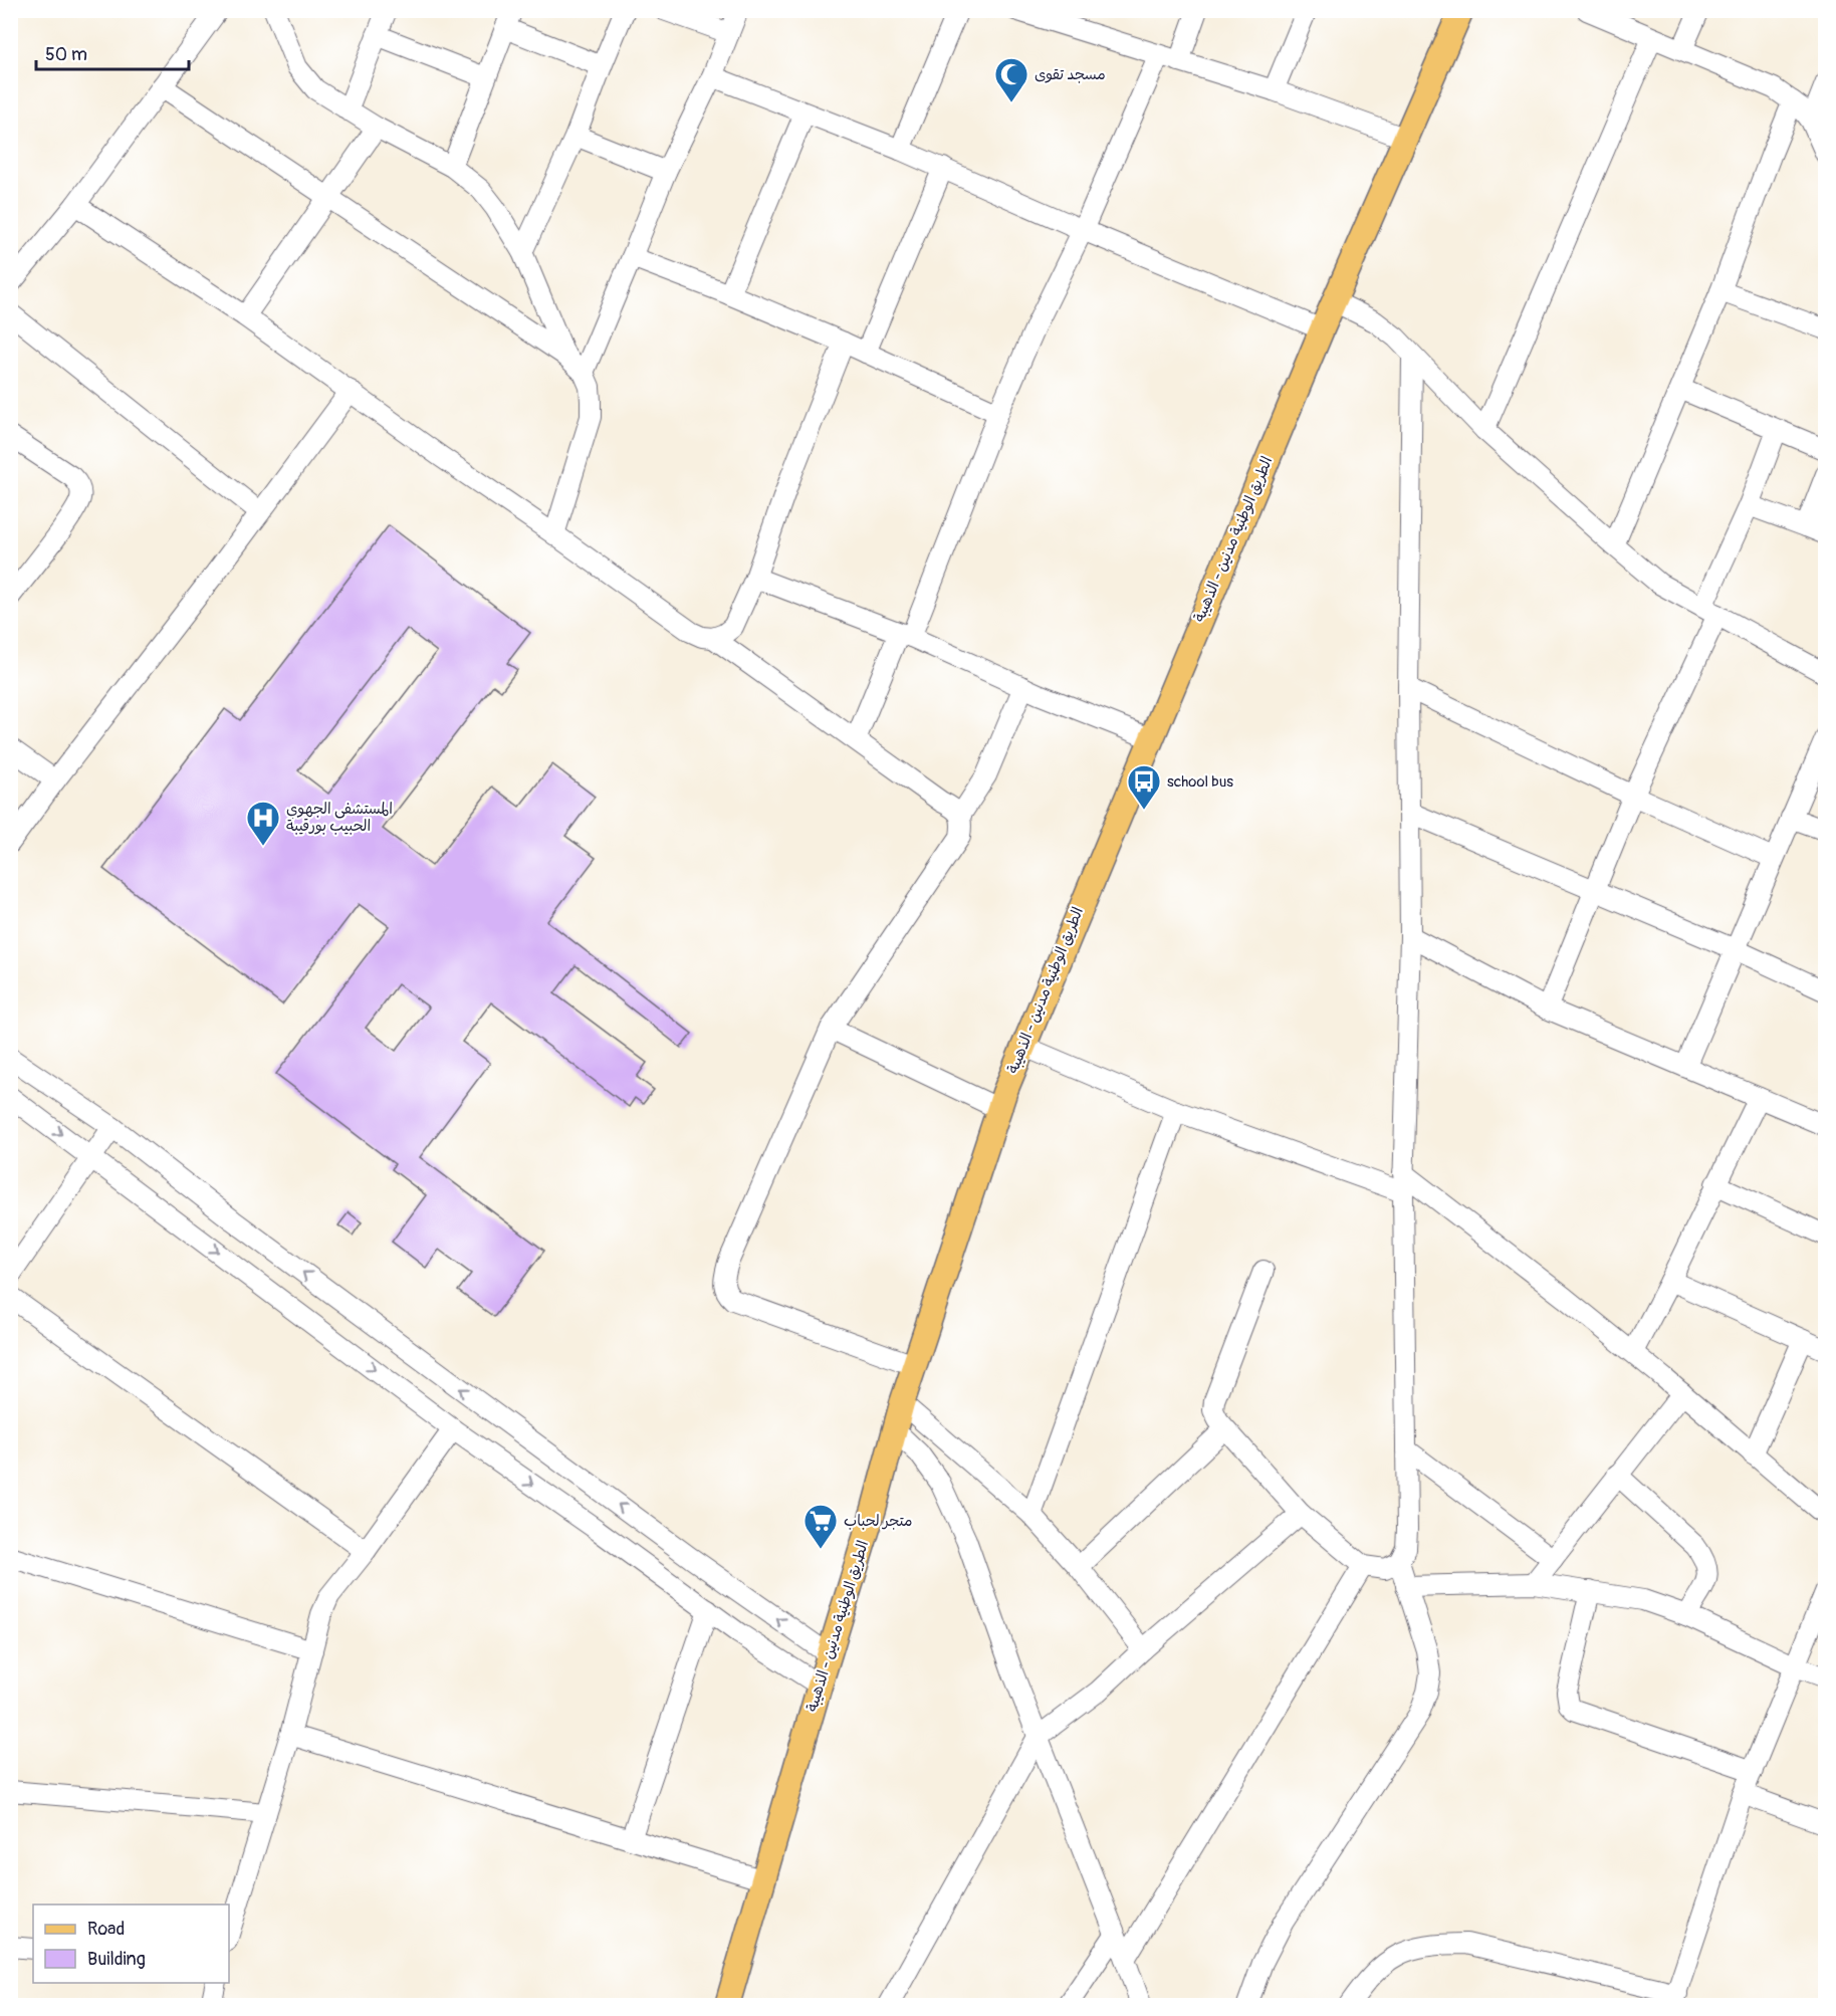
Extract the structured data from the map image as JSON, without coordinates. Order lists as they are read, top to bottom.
{
  "streets": {
    "main road": ["الطريق الوطنية مدنين - الذهيبة"]
  },
  "places": {
    "mosque": ["مسجد تقوى"],
    "bus stop": ["school bus"],
    "hospital": ["المستشفى الجهوي الحبيب بورقيبة"],
    "supermarket": ["متجر لحباب"]
  },
  "legend": ["Road", "Building"],
  "scale_bar": "50 m"
}
